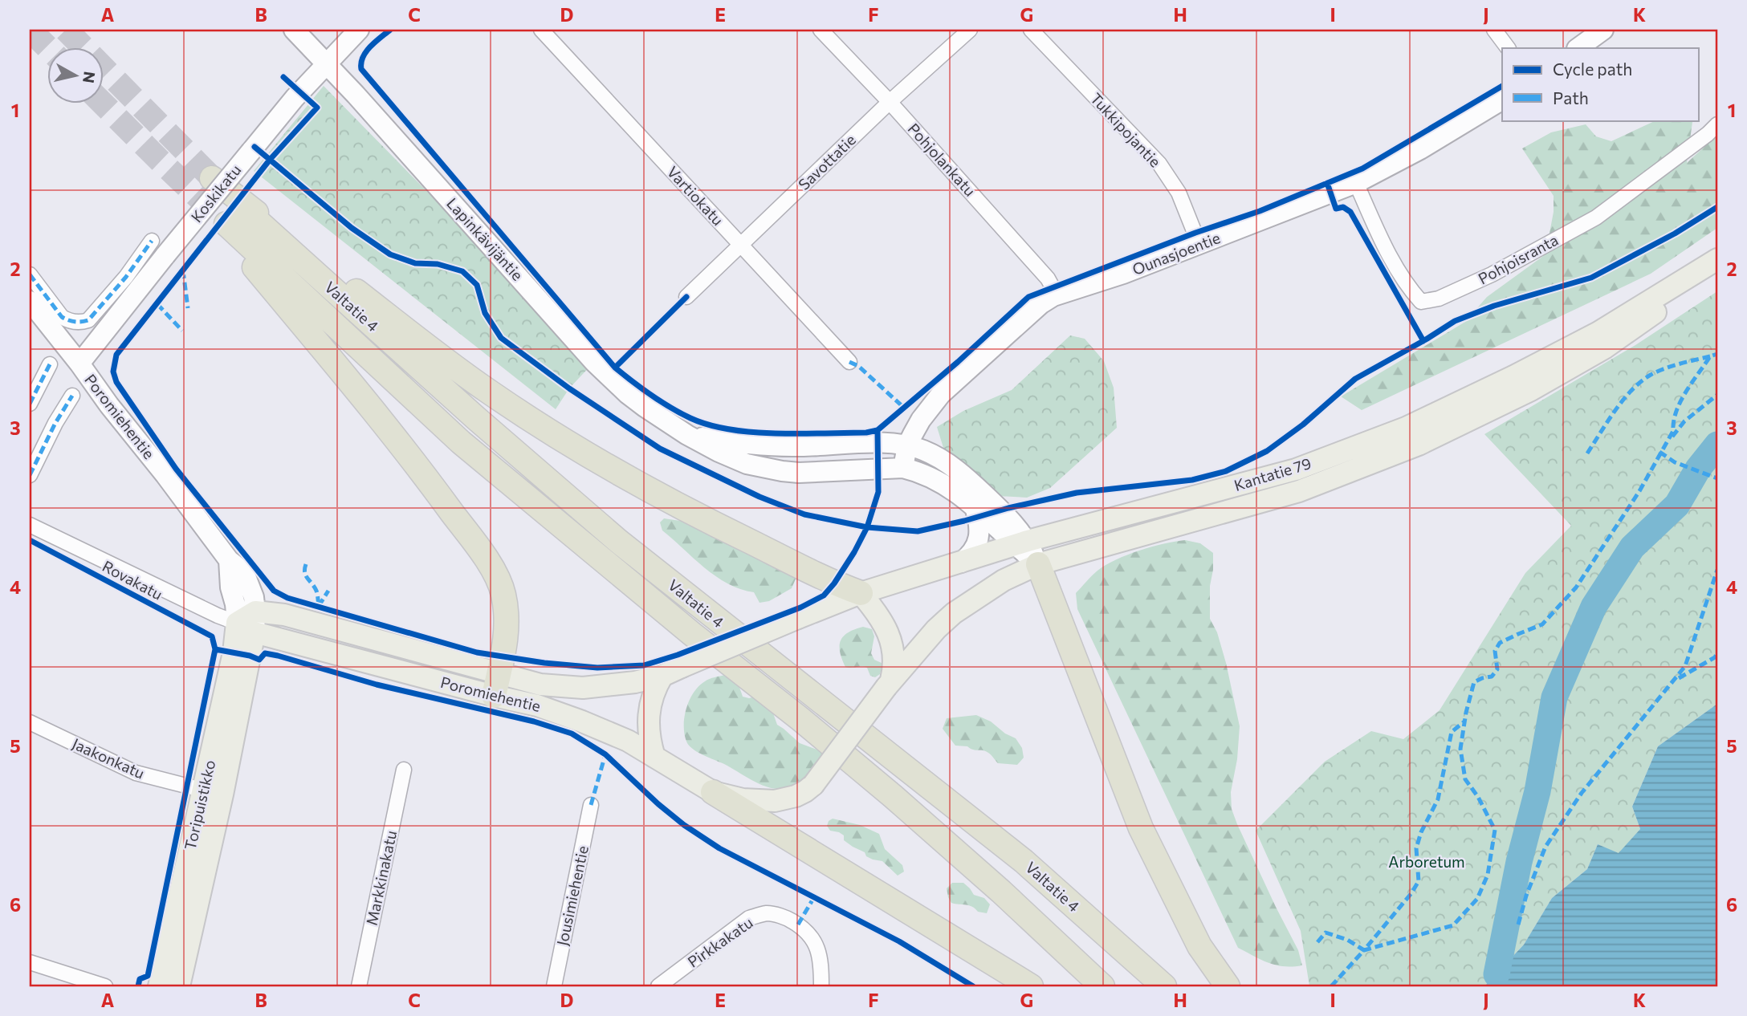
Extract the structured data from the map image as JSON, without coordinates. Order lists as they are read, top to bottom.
{
  "streets": {
    "highway": ["Valtatie 4"],
    "main road": [
      "Koskikatu",
      "Lapinkävijäntie",
      "Ounasjoentie",
      "Poromiehentie",
      "Kantatie 79",
      "Toripuistikko"
    ],
    "street": [
      "Tukkipojantie",
      "Pohjolankatu",
      "Savottatie",
      "Vartiokatu",
      "Pohjoisranta",
      "Rovakatu",
      "Jaakonkatu",
      "Markkinakatu",
      "Jousimiehentie",
      "Pirkkakatu"
    ]
  },
  "crossings": [
    ["Tukkipojantie", "Ounasjoentie"],
    ["Pohjolankatu", "Savottatie"],
    ["Pohjolankatu", "Ounasjoentie"],
    ["Savottatie", "Vartiokatu"],
    ["Koskikatu", "Lapinkävijäntie"],
    ["Koskikatu", "Poromiehentie"],
    ["Lapinkävijäntie", "Ounasjoentie"],
    ["Lapinkävijäntie", "Kantatie 79"],
    ["Ounasjoentie", "Pohjoisranta"],
    ["Poromiehentie", "Kantatie 79"],
    ["Poromiehentie", "Rovakatu"],
    ["Poromiehentie", "Toripuistikko"],
    ["Rovakatu", "Toripuistikko"],
    ["Jaakonkatu", "Toripuistikko"]
  ],
  "parks": ["Arboretum"],
  "legend": ["Cycle path", "Path"],
  "north": "right",
  "grid": {
    "columns": [
      "A",
      "B",
      "C",
      "D",
      "E",
      "F",
      "G",
      "H",
      "I",
      "J",
      "K"
    ],
    "rows": [
      "1",
      "2",
      "3",
      "4",
      "5",
      "6"
    ]
  }
}
